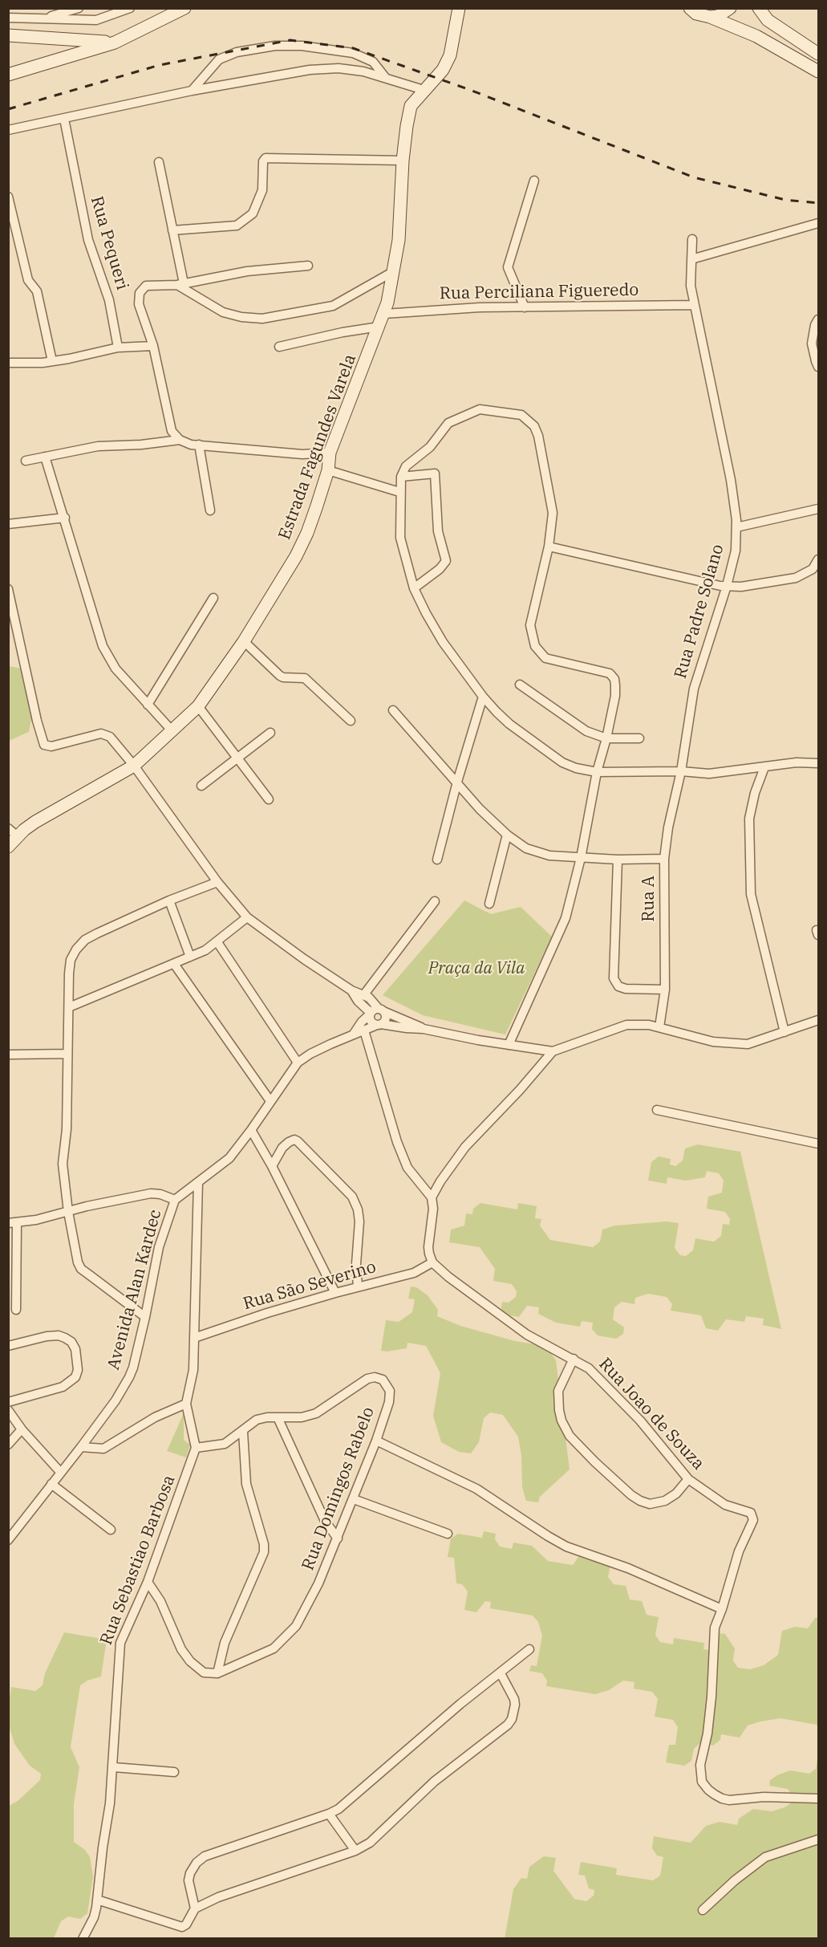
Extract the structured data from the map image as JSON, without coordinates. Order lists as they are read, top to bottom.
{
  "streets": {
    "street": [
      "Rua Pequeri",
      "Rua Perciliana Figueredo",
      "Estrada Fagundes Varela",
      "Rua Padre Solano",
      "Rua A",
      "Rua São Severino",
      "Avenida Alan Kardec",
      "Rua Joao de Souza",
      "Rua Domingos Rabelo",
      "Rua Sebastiao Barbosa"
    ]
  },
  "crossings": [
    ["Rua Perciliana Figueredo", "Estrada Fagundes Varela"],
    ["Rua Perciliana Figueredo", "Rua Padre Solano"],
    ["Rua Padre Solano", "Rua A"],
    ["Rua São Severino", "Rua Joao de Souza"],
    ["Rua Domingos Rabelo", "Rua Sebastiao Barbosa"]
  ],
  "parks": ["Praça da Vila"]
}
